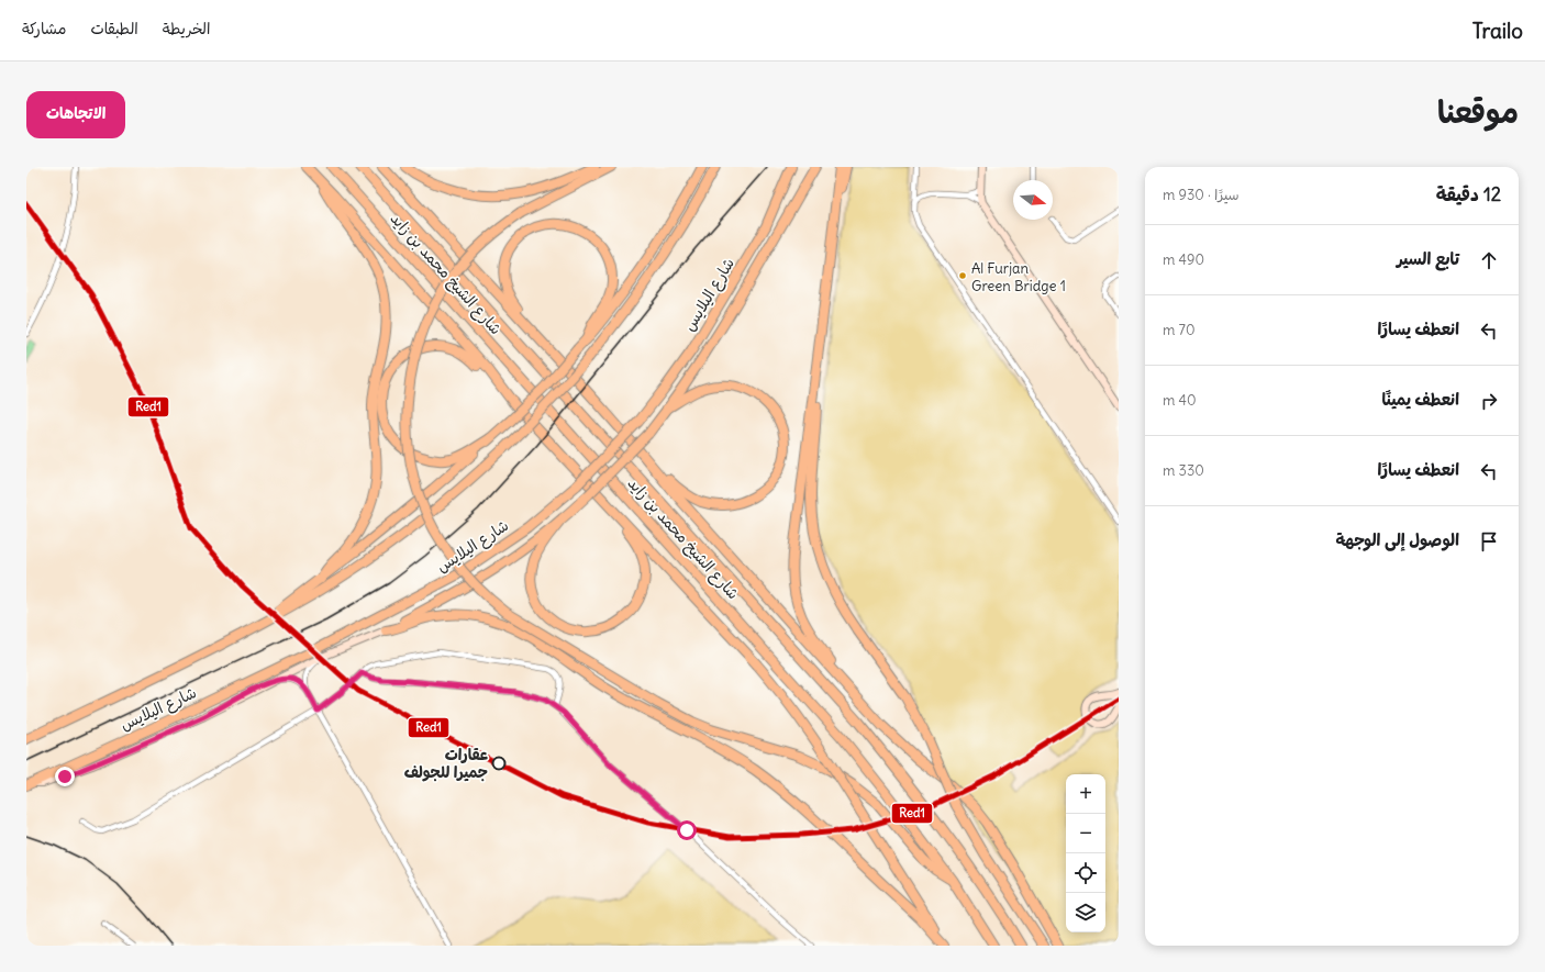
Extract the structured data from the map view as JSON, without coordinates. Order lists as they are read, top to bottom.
{
  "streets": {
    "highway": ["شارع الشيخ محمد بن زايد", "شارع اليلايس"]
  },
  "places": ["Al Furjan Green Bridge 1", "عقارات جميرا للجولف"],
  "lines": ["transit line Red1"],
  "north": "right",
  "page": {
    "header": "Trailo",
    "nav": ["الخريطة", "الطبقات", "مشاركة"],
    "title": "موقعنا",
    "buttons": "الاتجاهات",
    "heading": ["12 دقيقة", "سيرًا · 930 m"],
    "list": [
      ["تابع السير", "490 m"],
      ["انعطف يسارًا", "70 m"],
      ["انعطف يمينًا", "40 m"],
      ["انعطف يسارًا", "330 m"],
      "الوصول إلى الوجهة"
    ],
    "map_buttons": ["+", "−"]
  }
}
